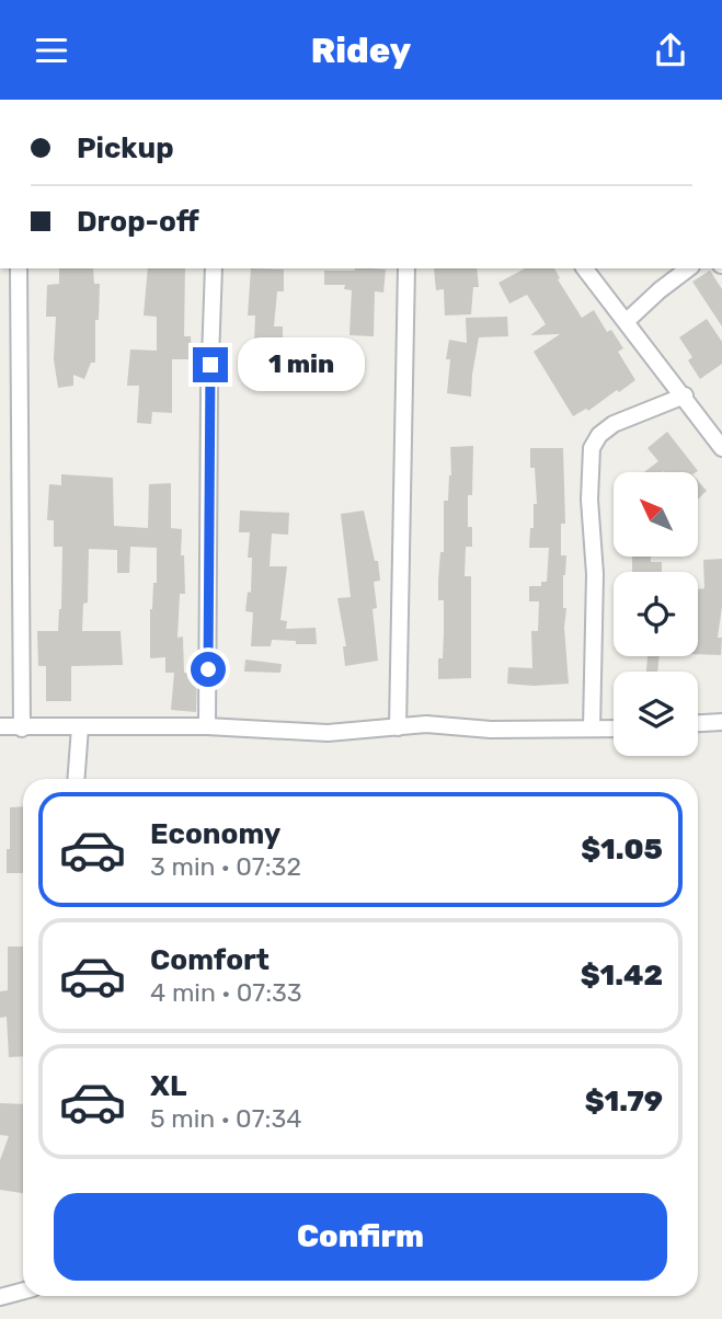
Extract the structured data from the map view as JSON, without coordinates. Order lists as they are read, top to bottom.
{
  "north": "top left",
  "page": {
    "header": "Ridey",
    "banner": ["Pickup", "Drop-off"],
    "bubble": "1 min",
    "list": [
      {
        "name": "Economy",
        "note": "3 min · 07:32",
        "value": "$1.05"
      },
      {
        "name": "Comfort",
        "note": "4 min · 07:33",
        "value": "$1.42"
      },
      {
        "name": "XL",
        "note": "5 min · 07:34",
        "value": "$1.79"
      }
    ],
    "buttons": "Confirm"
  }
}
